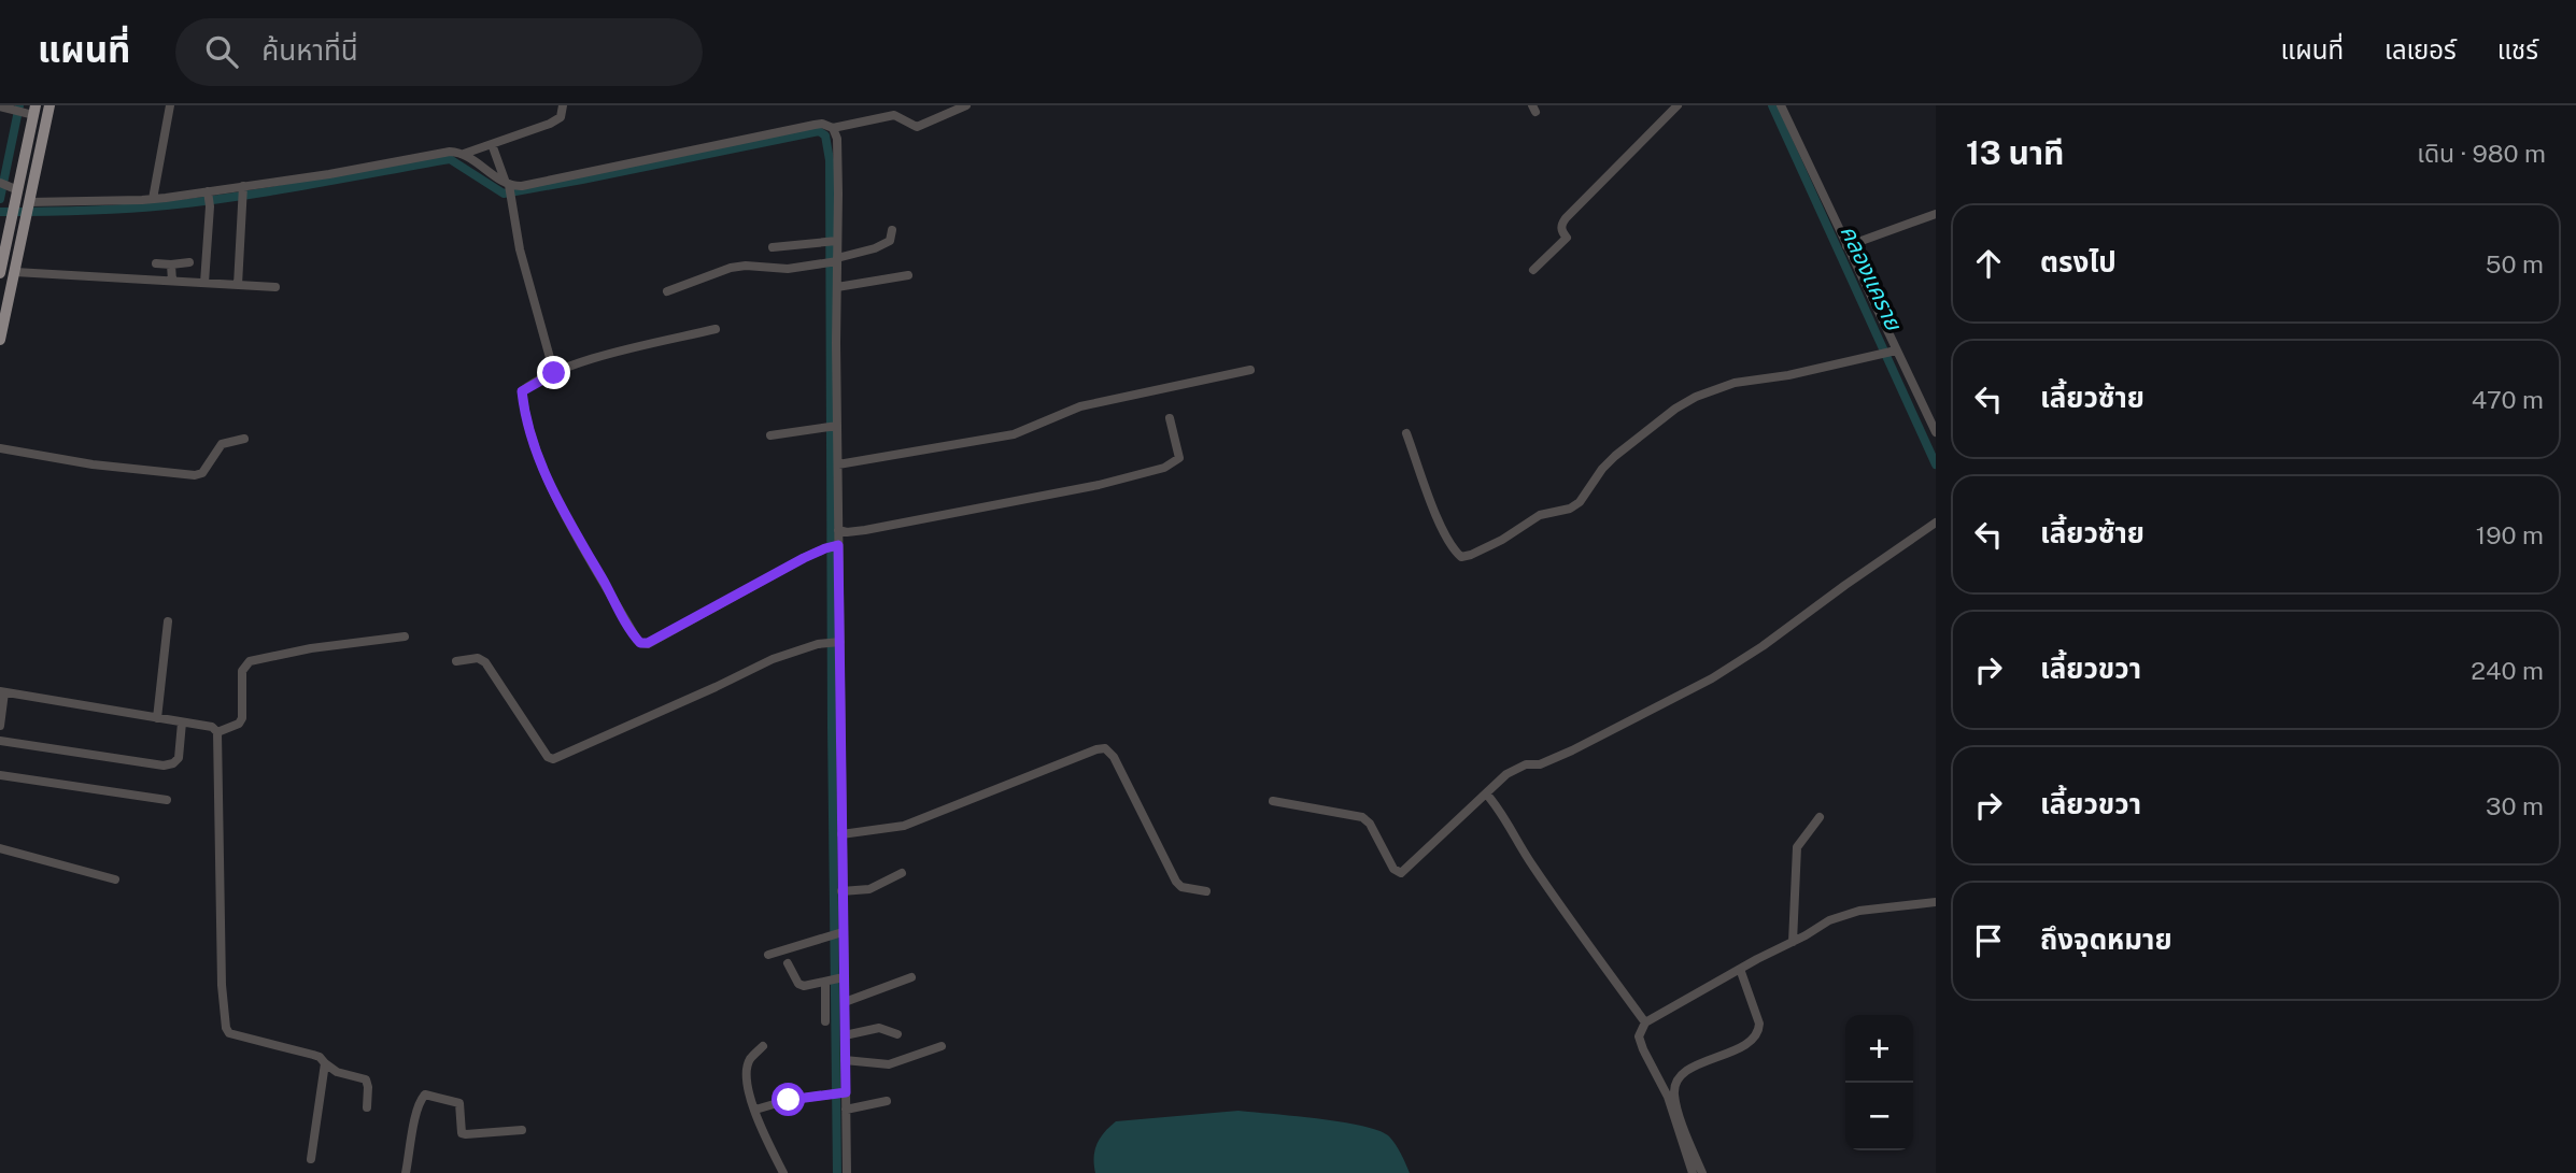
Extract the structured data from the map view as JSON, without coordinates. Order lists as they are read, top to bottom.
{
  "water": ["คลองเเคราย"],
  "page": {
    "header": "แผนที่",
    "search": "ค้นหาที่นี่",
    "nav": ["แผนที่", "เลเยอร์", "แชร์"],
    "heading": ["13 นาที", "เดิน · 980 m"],
    "list": [
      ["ตรงไป", "50 m"],
      ["เลี้ยวซ้าย", "470 m"],
      ["เลี้ยวซ้าย", "190 m"],
      ["เลี้ยวขวา", "240 m"],
      ["เลี้ยวขวา", "30 m"],
      "ถึงจุดหมาย"
    ],
    "map_buttons": ["+", "−"]
  }
}
